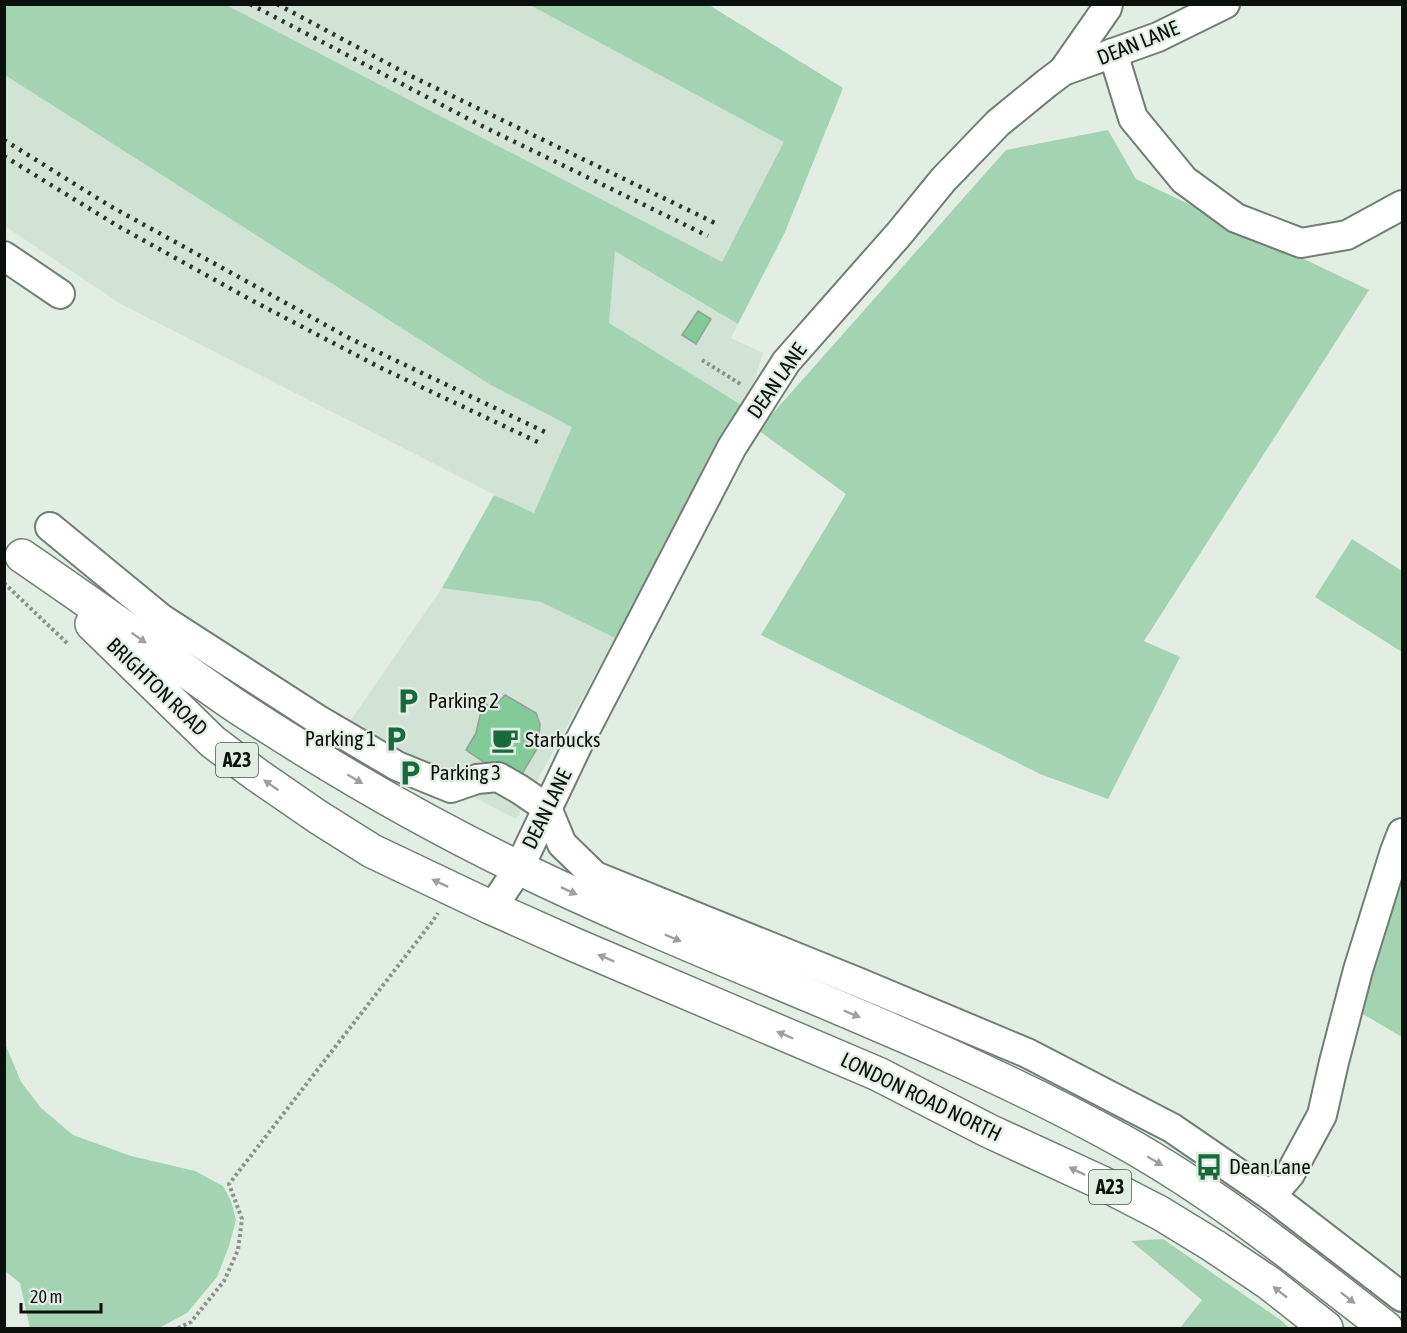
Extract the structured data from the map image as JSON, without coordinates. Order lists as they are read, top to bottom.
{
  "streets": {
    "highway": ["BRIGHTON ROAD", "A23", "LONDON ROAD NORTH"],
    "street": ["DEAN LANE"]
  },
  "crossings": [
    ["DEAN LANE", "BRIGHTON ROAD"],
    ["DEAN LANE", "A23"],
    ["DEAN LANE", "LONDON ROAD NORTH"],
    ["BRIGHTON ROAD", "A23"],
    ["BRIGHTON ROAD", "LONDON ROAD NORTH"]
  ],
  "places": {
    "parking": ["Parking 2", "Parking 1", "Parking 3"],
    "cafe": ["Starbucks"],
    "bus stop": ["Dean Lane"]
  },
  "scale_bar": "20 m"
}
